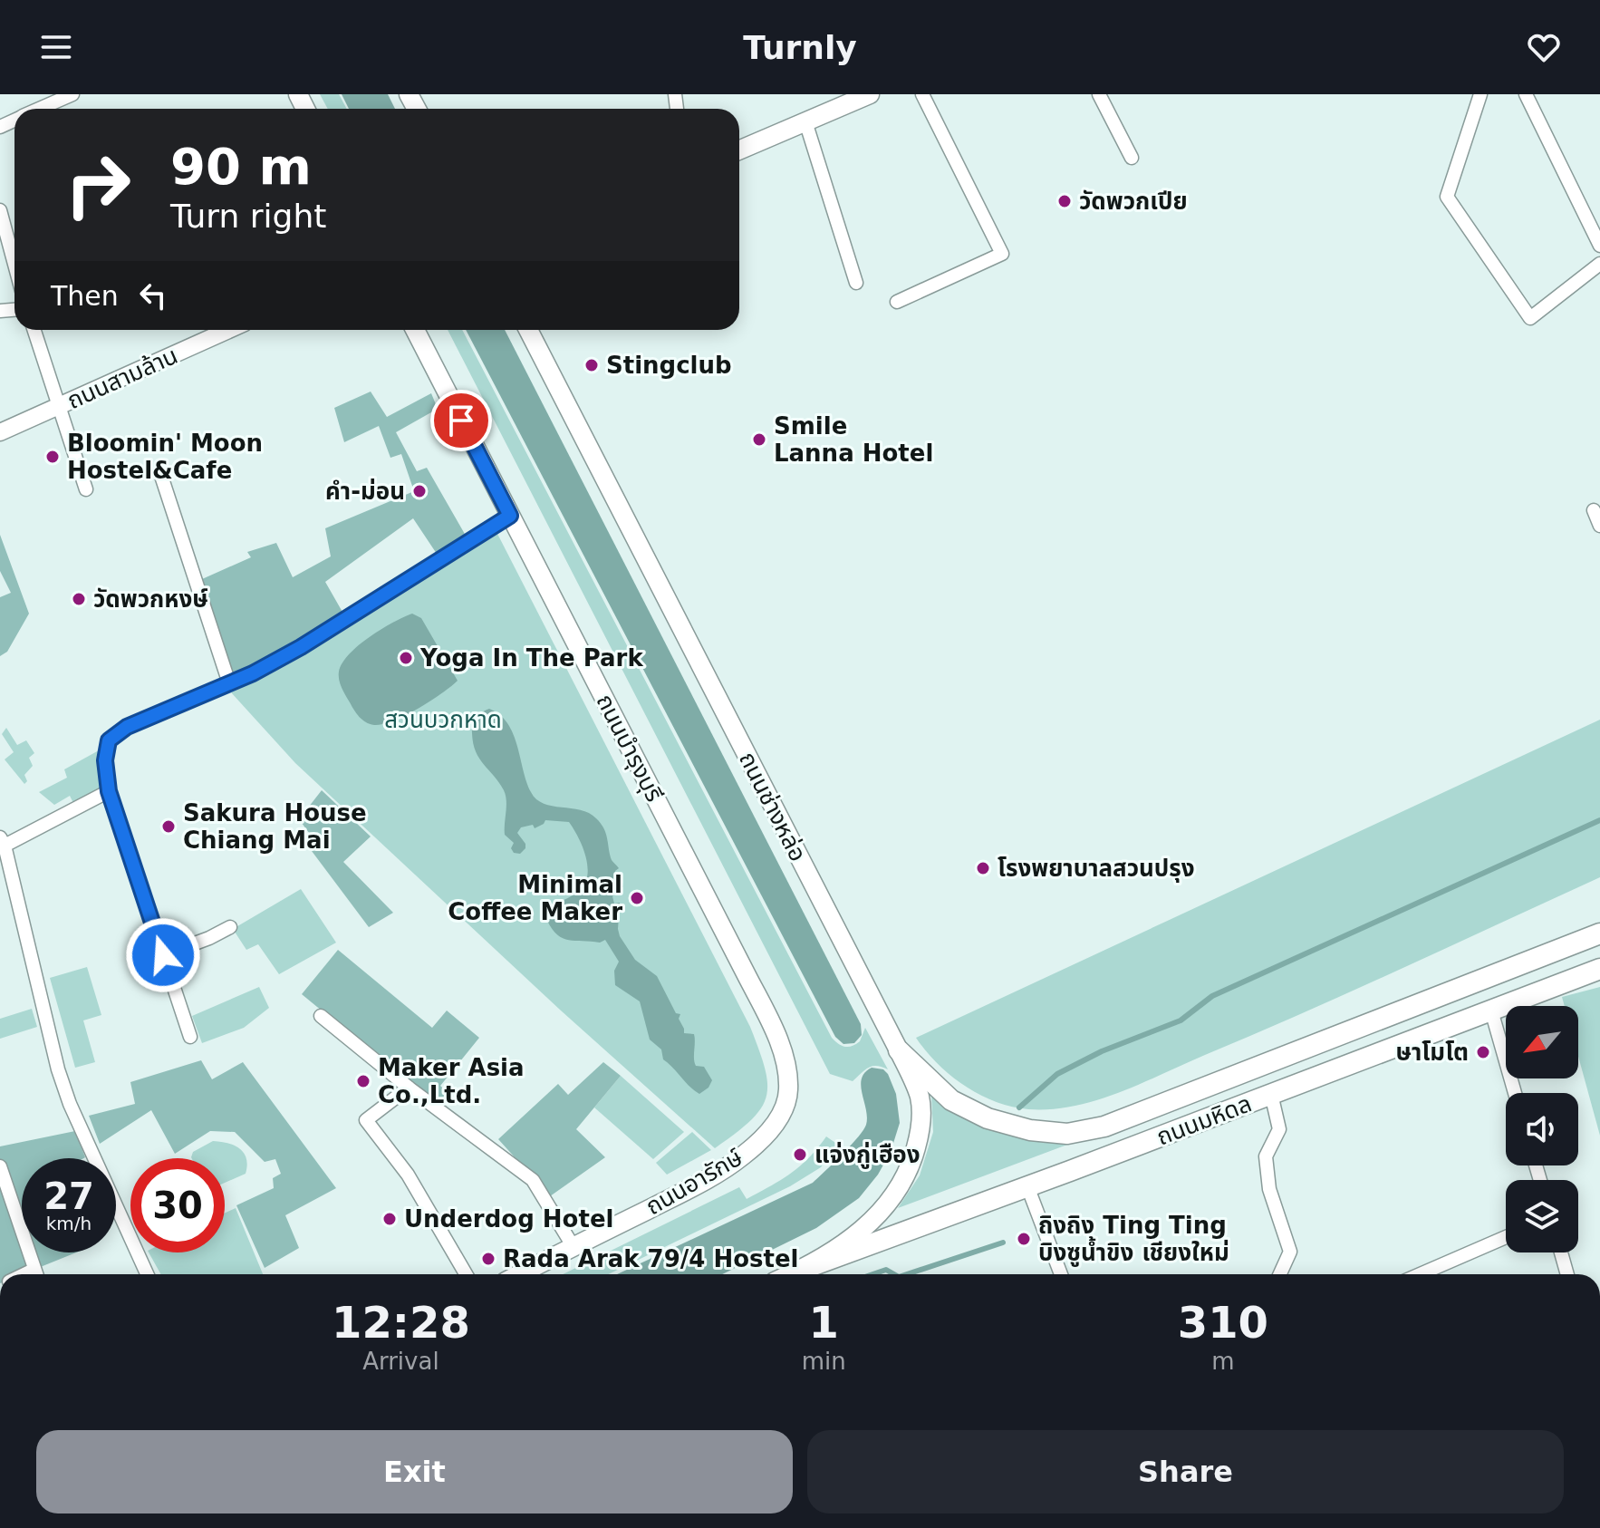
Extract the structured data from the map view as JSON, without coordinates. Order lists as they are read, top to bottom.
{
  "streets": {
    "main road": [
      "ถนนบำรุงบุรี",
      "ถนนช่างหล่อ",
      "ถนนมหิดล",
      "ถนนอารักษ์"
    ],
    "street": ["ถนนสามล้าน"]
  },
  "crossings": [
    ["ถนนบำรุงบุรี", "ถนนอารักษ์"],
    ["ถนนช่างหล่อ", "ถนนมหิดล"]
  ],
  "parks": ["สวนบวกหาด"],
  "places": [
    "วัดพวกเปีย",
    "Stingclub",
    "Smile Lanna Hotel",
    "Bloomin' Moon Hostel&Cafe",
    "คำ-ม่อน",
    "วัดพวกหงษ์",
    "Yoga In The Park",
    "Sakura House Chiang Mai",
    "โรงพยาบาลสวนปรุง",
    "Minimal Coffee Maker",
    "ษาโมโต",
    "Maker Asia Co.,Ltd.",
    "แจ่งกู่เฮือง",
    "Underdog Hotel",
    "ถิงถิง Ting Ting บิงซูน้ำขิง เชียงใหม่",
    "Rada Arak 79/4 Hostel"
  ],
  "north": "bottom left",
  "page": {
    "header": "Turnly",
    "turn": ["90 m", "Turn right"],
    "then": "Then",
    "speed": "27 km/h",
    "limit": "30",
    "eta": [
      "12:28",
      "Arrival",
      "1",
      "min",
      "310",
      "m"
    ],
    "buttons": ["Exit", "Share"]
  }
}
